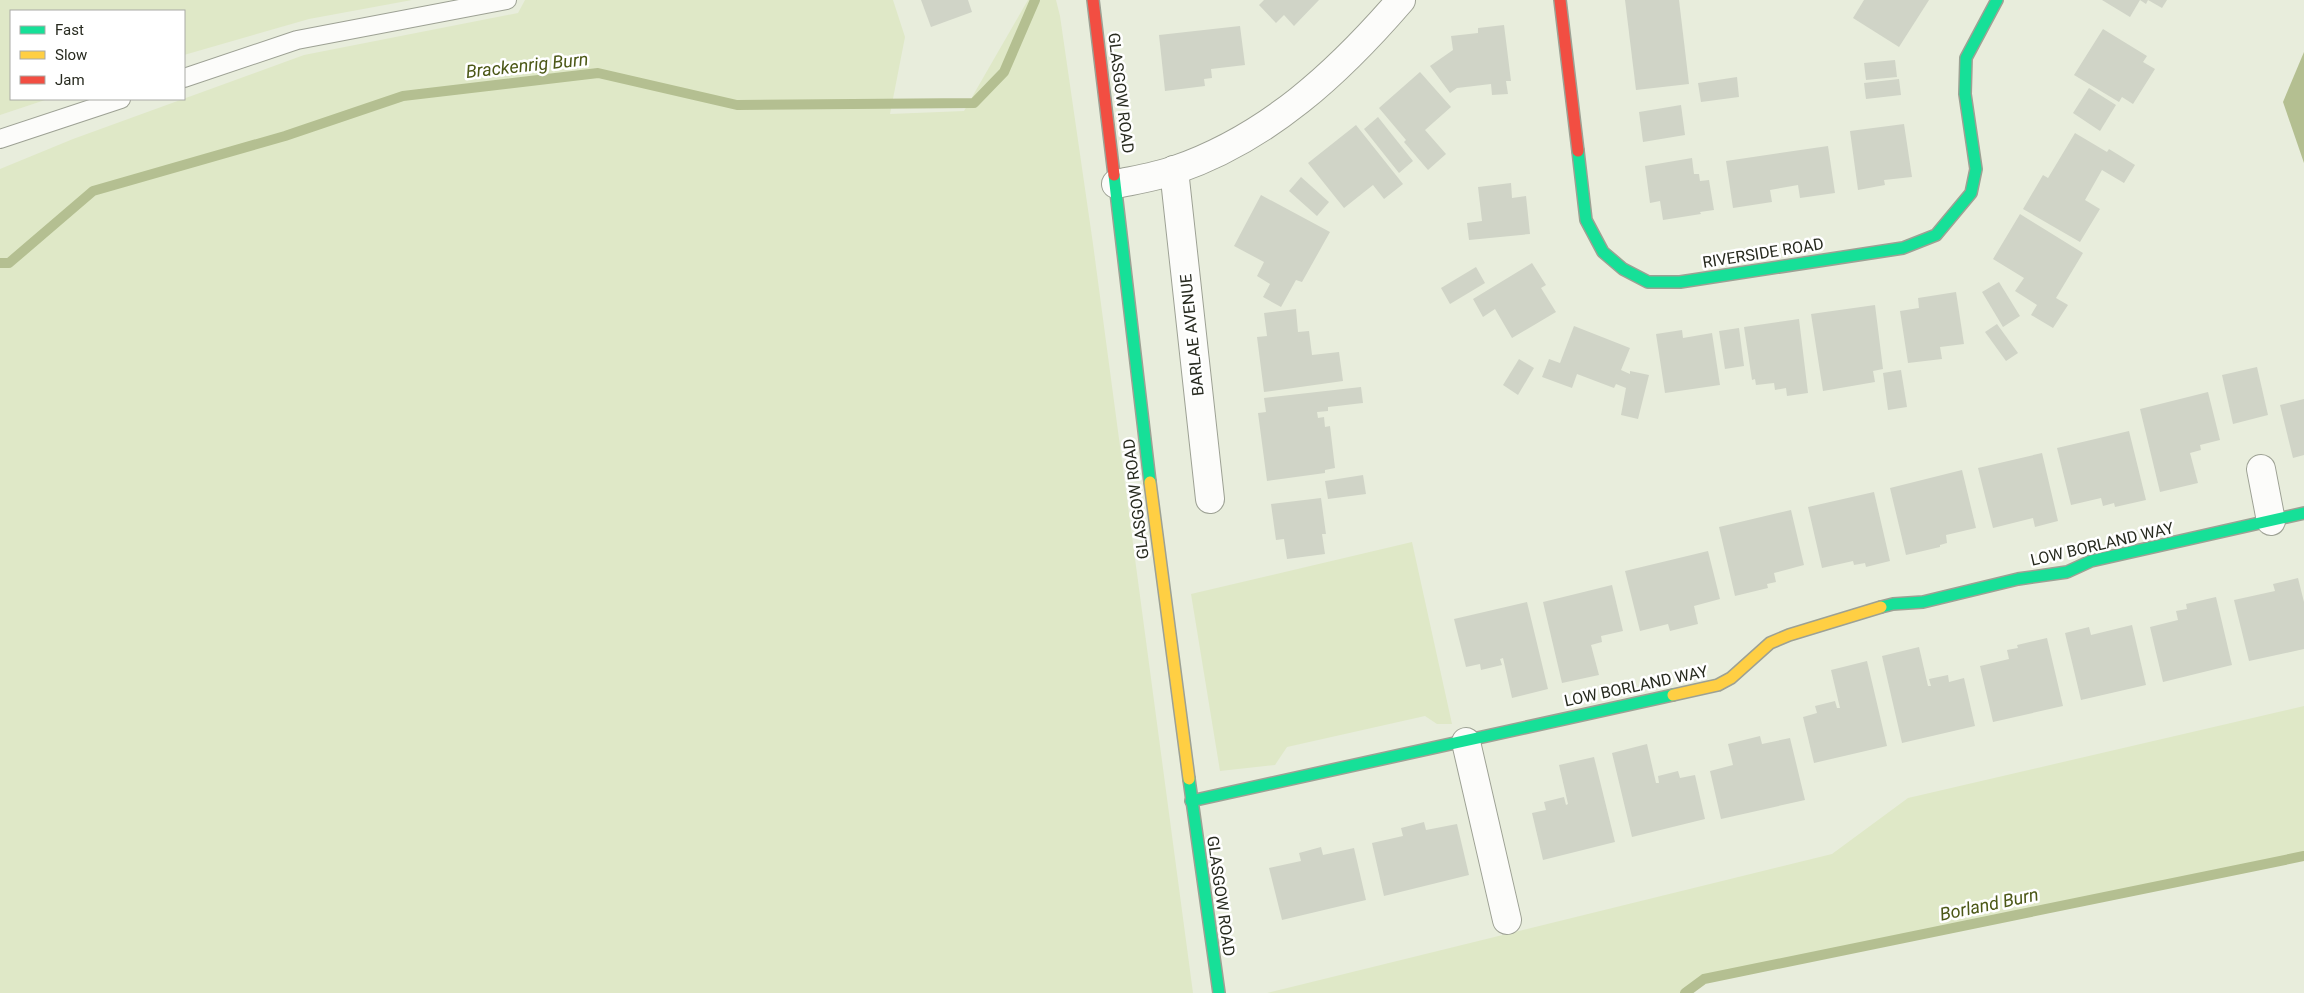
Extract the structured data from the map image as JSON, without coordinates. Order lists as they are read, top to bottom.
{
  "streets": {
    "street": [
      "GLASGOW ROAD",
      "RIVERSIDE ROAD",
      "BARLAE AVENUE",
      "LOW BORLAND WAY"
    ]
  },
  "crossings": [
    ["GLASGOW ROAD", "LOW BORLAND WAY"]
  ],
  "water": ["Brackenrig Burn", "Borland Burn"],
  "legend": ["Fast", "Slow", "Jam"]
}
